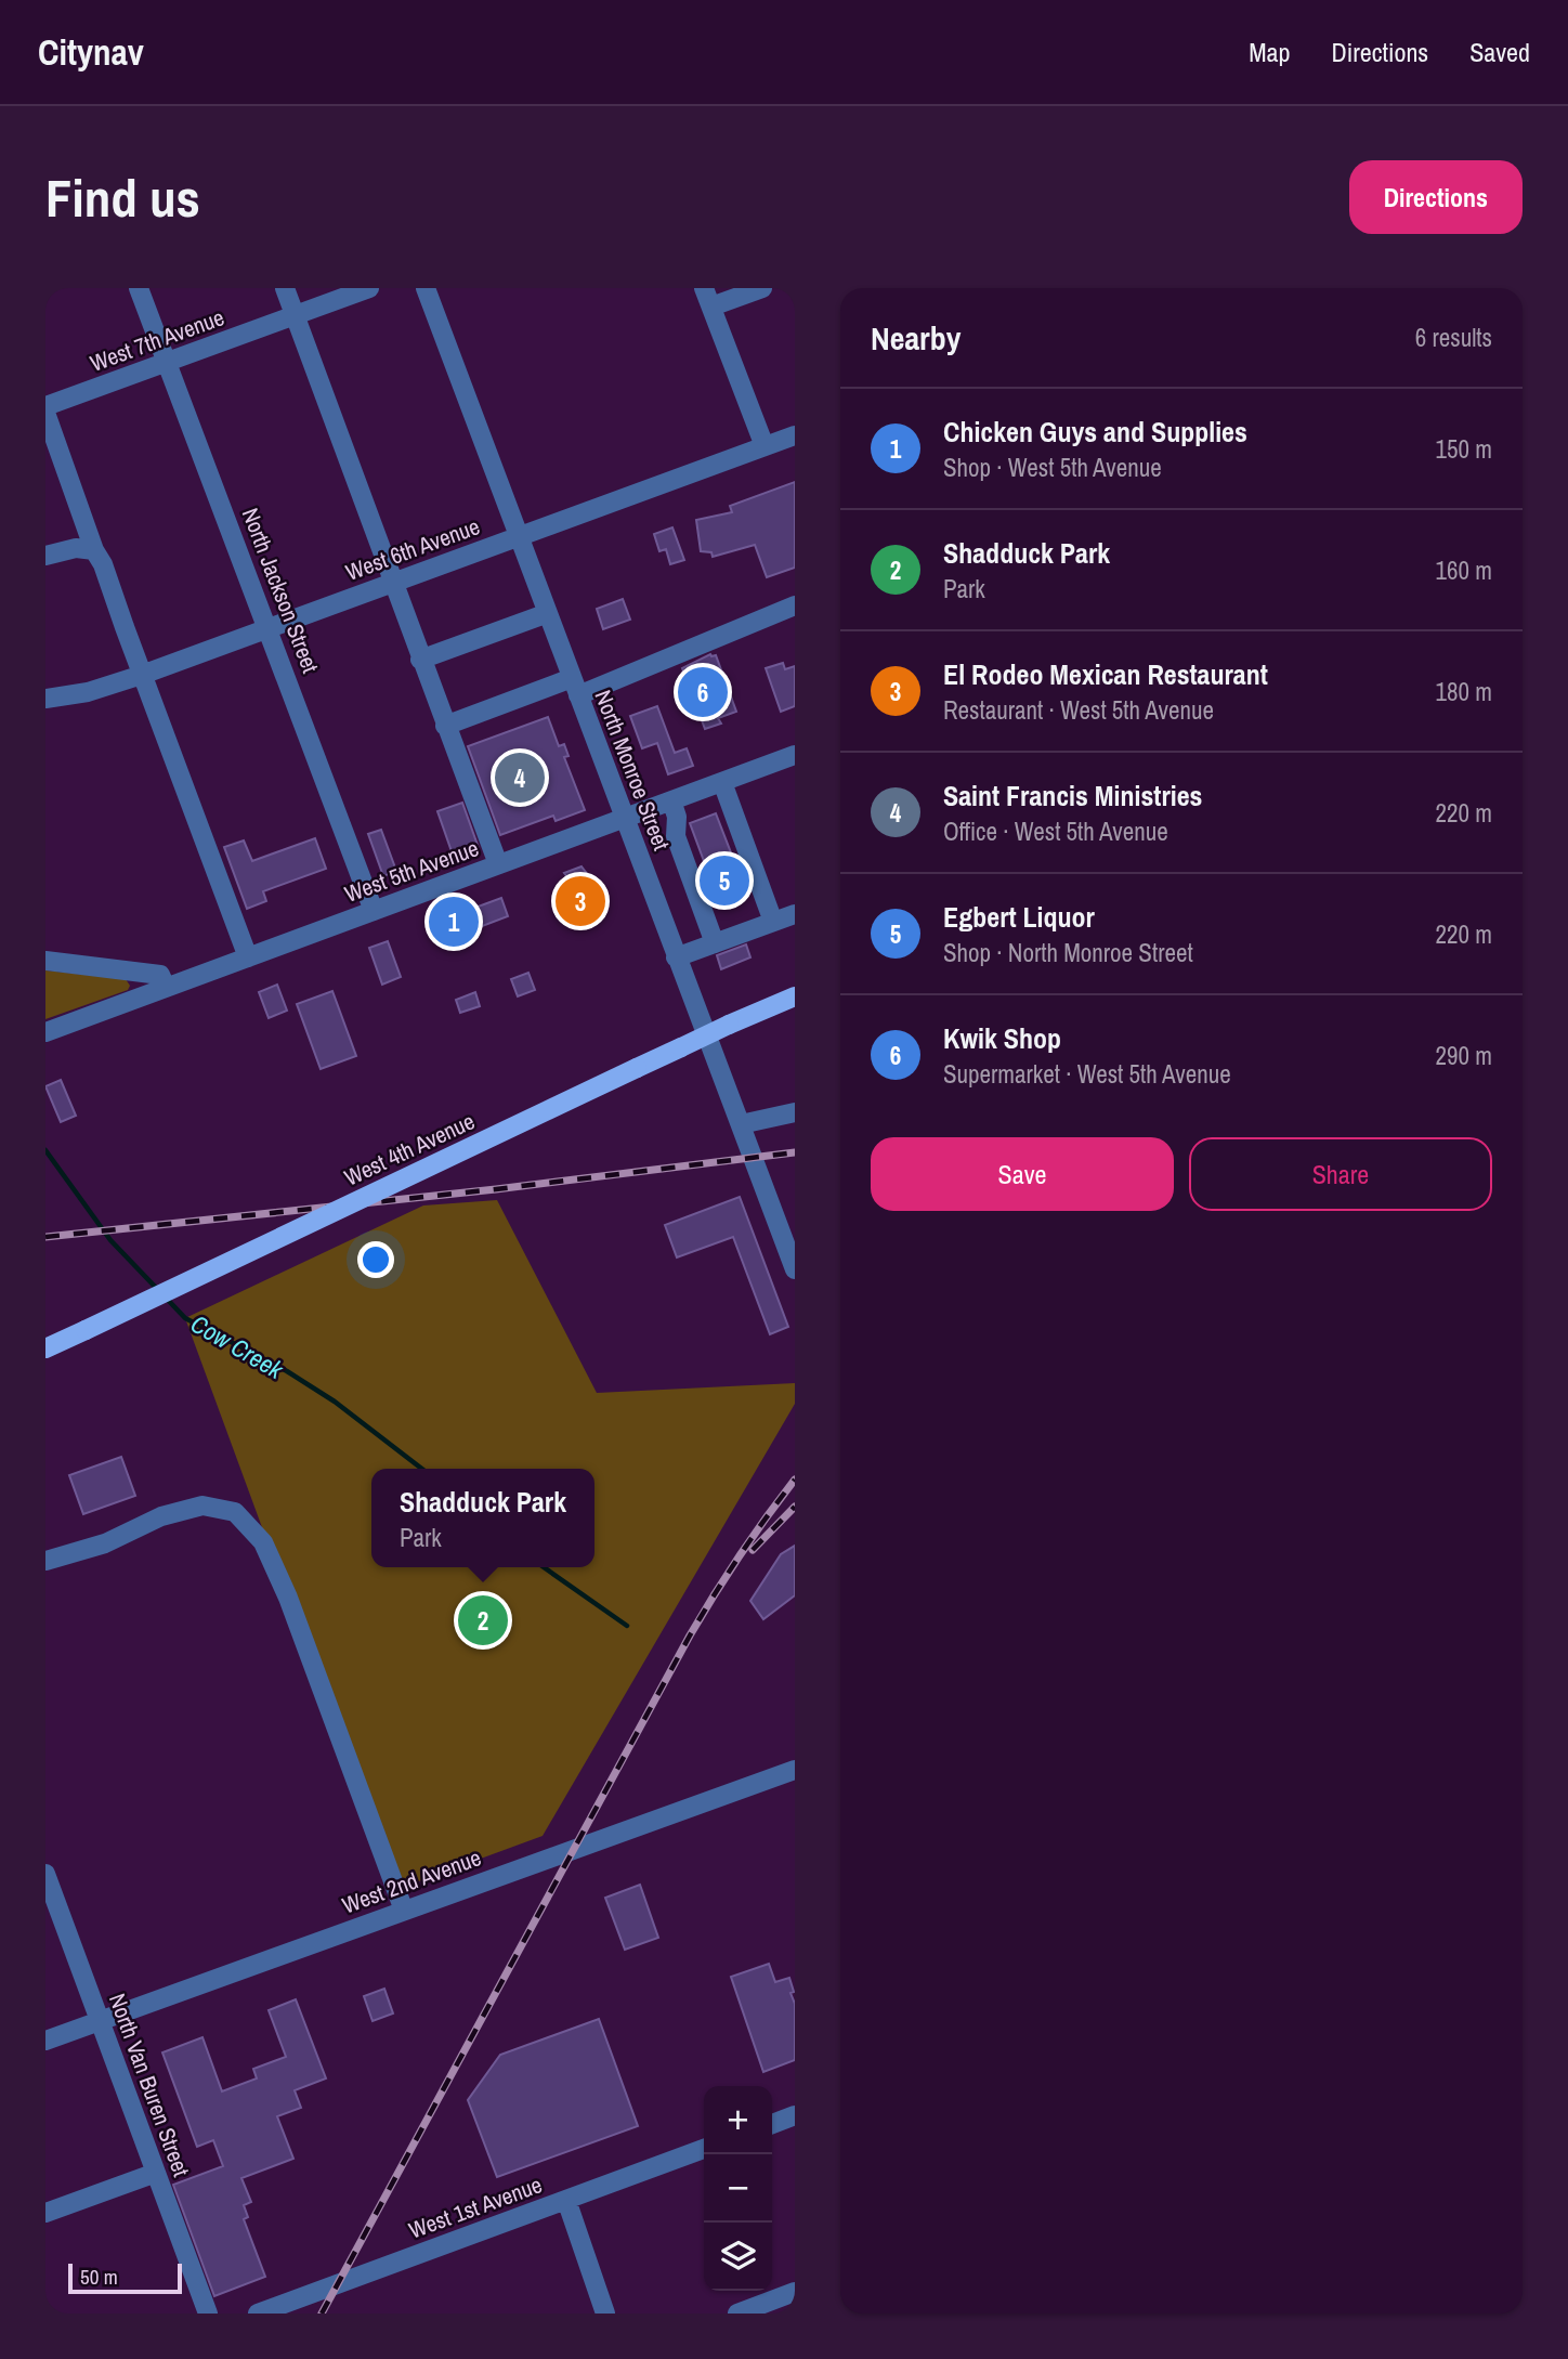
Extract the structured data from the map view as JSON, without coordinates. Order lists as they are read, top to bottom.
{
  "streets": {
    "main road": ["West 4th Avenue"],
    "street": [
      "West 7th Avenue",
      "West 6th Avenue",
      "North Jackson Street",
      "North Monroe Street",
      "West 5th Avenue",
      "West 2nd Avenue",
      "North Van Buren Street",
      "West 1st Avenue"
    ]
  },
  "crossings": [
    ["West 7th Avenue", "North Jackson Street"],
    ["West 6th Avenue", "North Jackson Street"],
    ["West 6th Avenue", "North Monroe Street"],
    ["North Jackson Street", "West 5th Avenue"],
    ["North Monroe Street", "West 5th Avenue"],
    ["West 2nd Avenue", "North Van Buren Street"]
  ],
  "water": ["Cow Creek"],
  "scale_bar": "50 m",
  "page": {
    "header": "Citynav",
    "nav": ["Map", "Directions", "Saved"],
    "buttons": [
      "Directions",
      ["Save", "Share"]
    ],
    "title": "Find us",
    "heading": ["Nearby", "6 results"],
    "list": [
      {
        "mark": "1",
        "name": "Chicken Guys and Supplies",
        "note": "Shop · West 5th Avenue",
        "value": "150 m"
      },
      {
        "mark": "2",
        "name": "Shadduck Park",
        "note": "Park",
        "value": "160 m"
      },
      {
        "mark": "3",
        "name": "El Rodeo Mexican Restaurant",
        "note": "Restaurant · West 5th Avenue",
        "value": "180 m"
      },
      {
        "mark": "4",
        "name": "Saint Francis Ministries",
        "note": "Office · West 5th Avenue",
        "value": "220 m"
      },
      {
        "mark": "5",
        "name": "Egbert Liquor",
        "note": "Shop · North Monroe Street",
        "value": "220 m"
      },
      {
        "mark": "6",
        "name": "Kwik Shop",
        "note": "Supermarket · West 5th Avenue",
        "value": "290 m"
      }
    ],
    "pins": [
      "6",
      "4",
      "5",
      "3",
      "1",
      "2"
    ],
    "popup": ["Shadduck Park", "Park"],
    "map_buttons": ["+", "−"],
    "scale": "50 m"
  }
}
